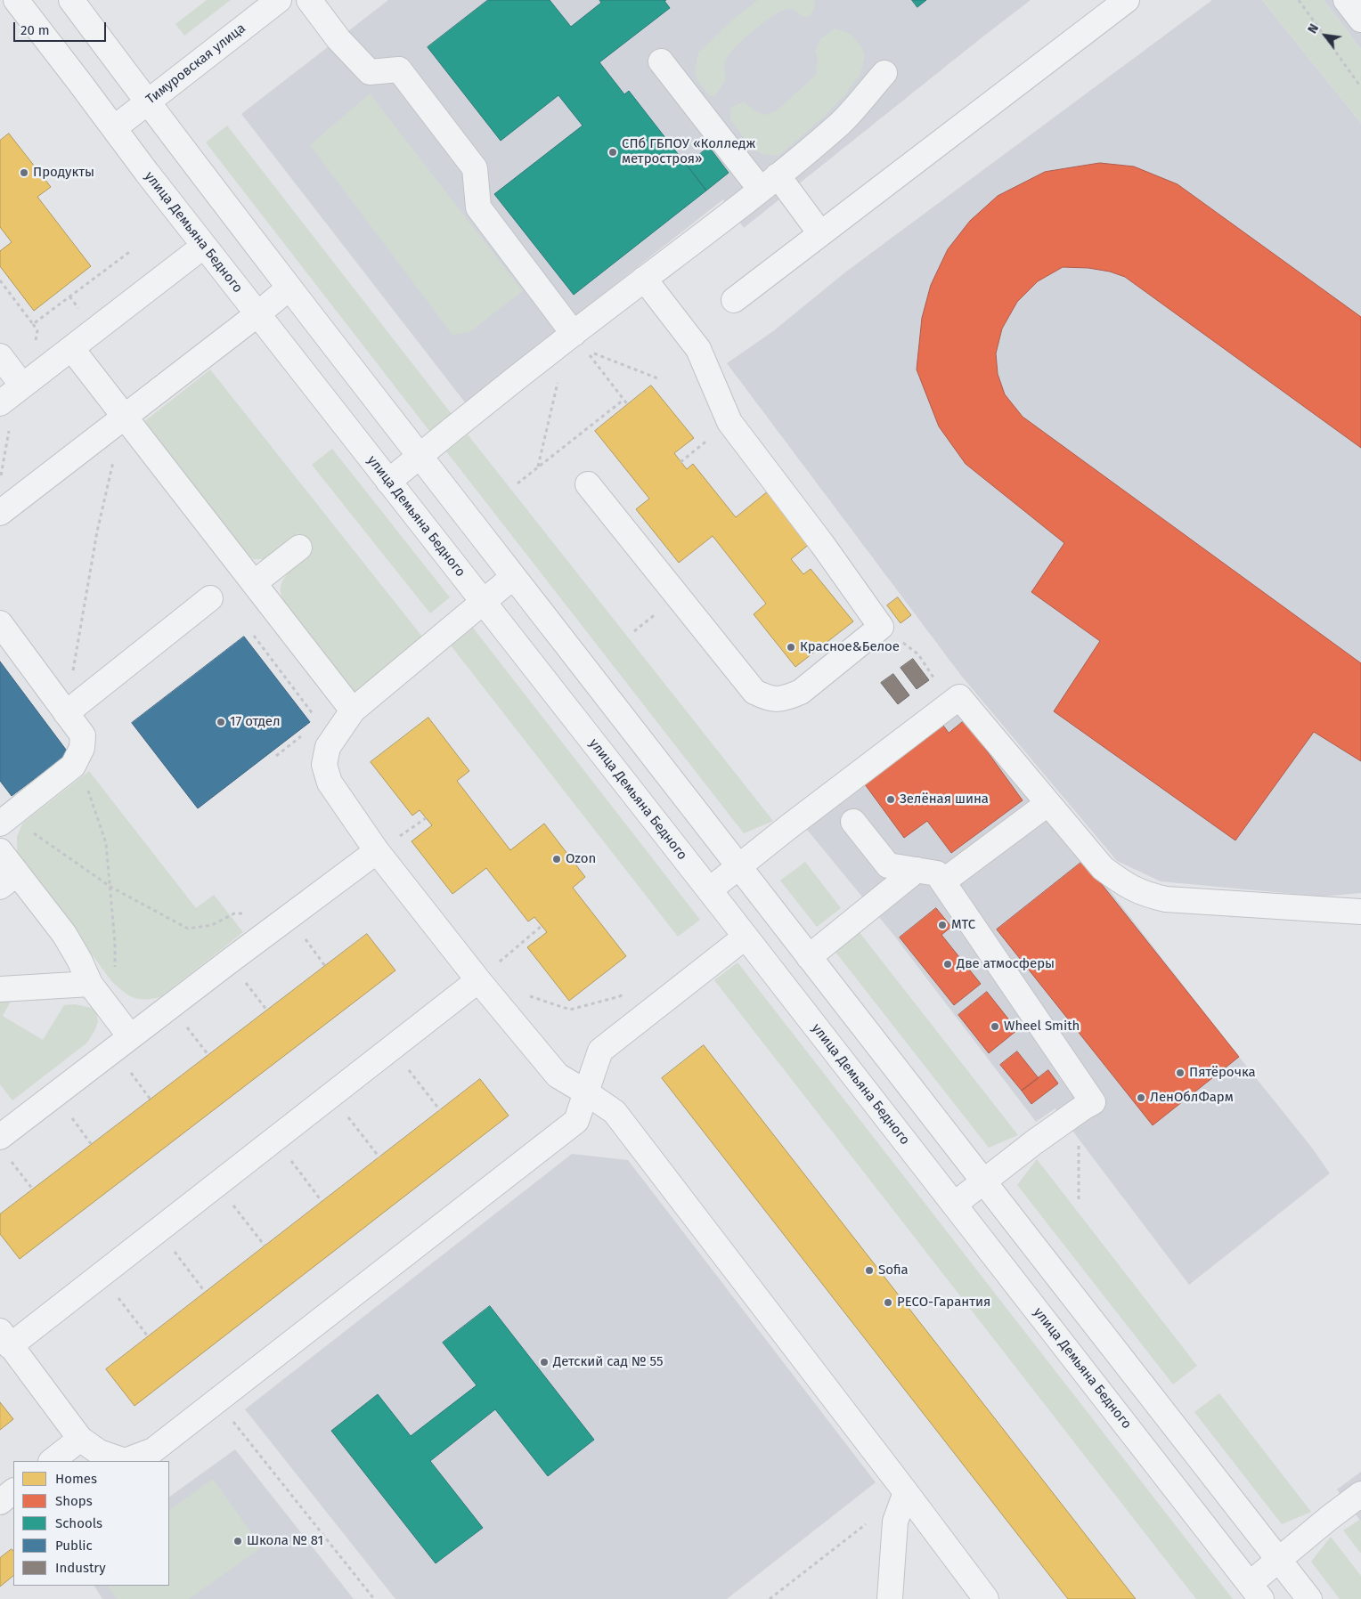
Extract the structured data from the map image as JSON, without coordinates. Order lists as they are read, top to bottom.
{
  "streets": {
    "street": ["Тимуровская улица", "улица Демьяна Бедного"]
  },
  "crossings": [
    ["Тимуровская улица", "улица Демьяна Бедного"]
  ],
  "places": [
    "СПб ГБПОУ «Колледж метростроя»",
    "Продукты",
    "Красное&Белое",
    "17 отдел",
    "Зелёная шина",
    "Ozon",
    "МТС",
    "Две атмосферы",
    "Wheel Smith",
    "Пятёрочка",
    "ЛенОблФарм",
    "Sofia",
    "РЕСО-Гарантия",
    "Детский сад № 55",
    "Школа № 81"
  ],
  "legend": [
    "Homes",
    "Shops",
    "Schools",
    "Public",
    "Industry"
  ],
  "scale_bar": "20 m",
  "north": "top left"
}
